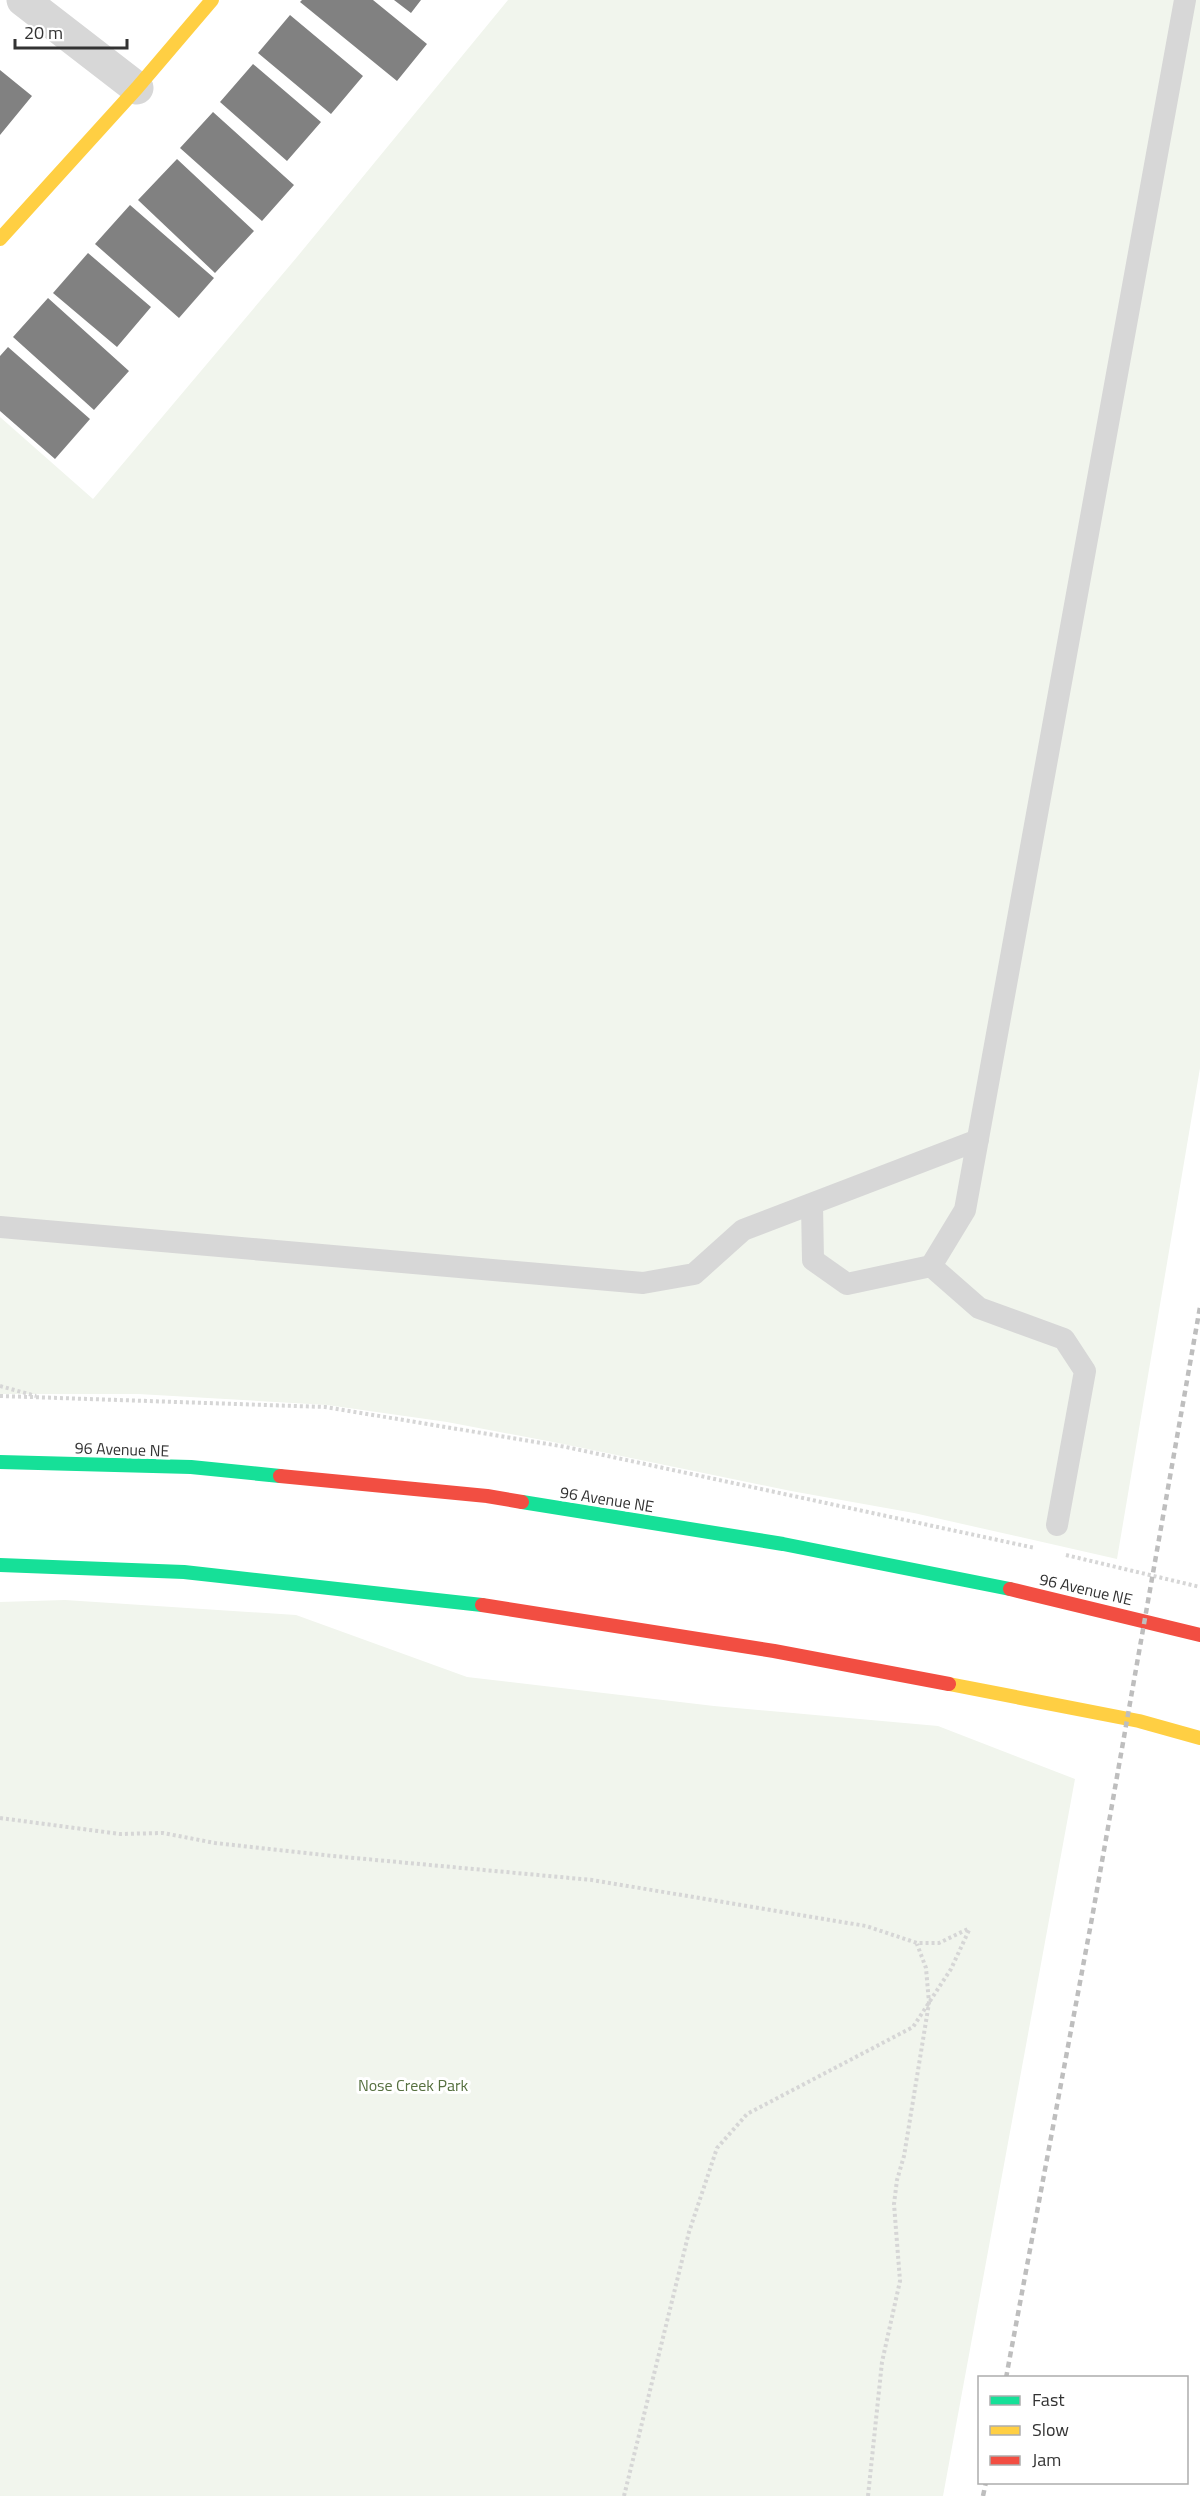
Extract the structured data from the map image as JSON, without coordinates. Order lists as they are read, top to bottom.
{
  "streets": {
    "main road": ["96 Avenue NE"]
  },
  "parks": ["Nose Creek Park"],
  "legend": ["Fast", "Slow", "Jam"],
  "scale_bar": "20 m"
}
